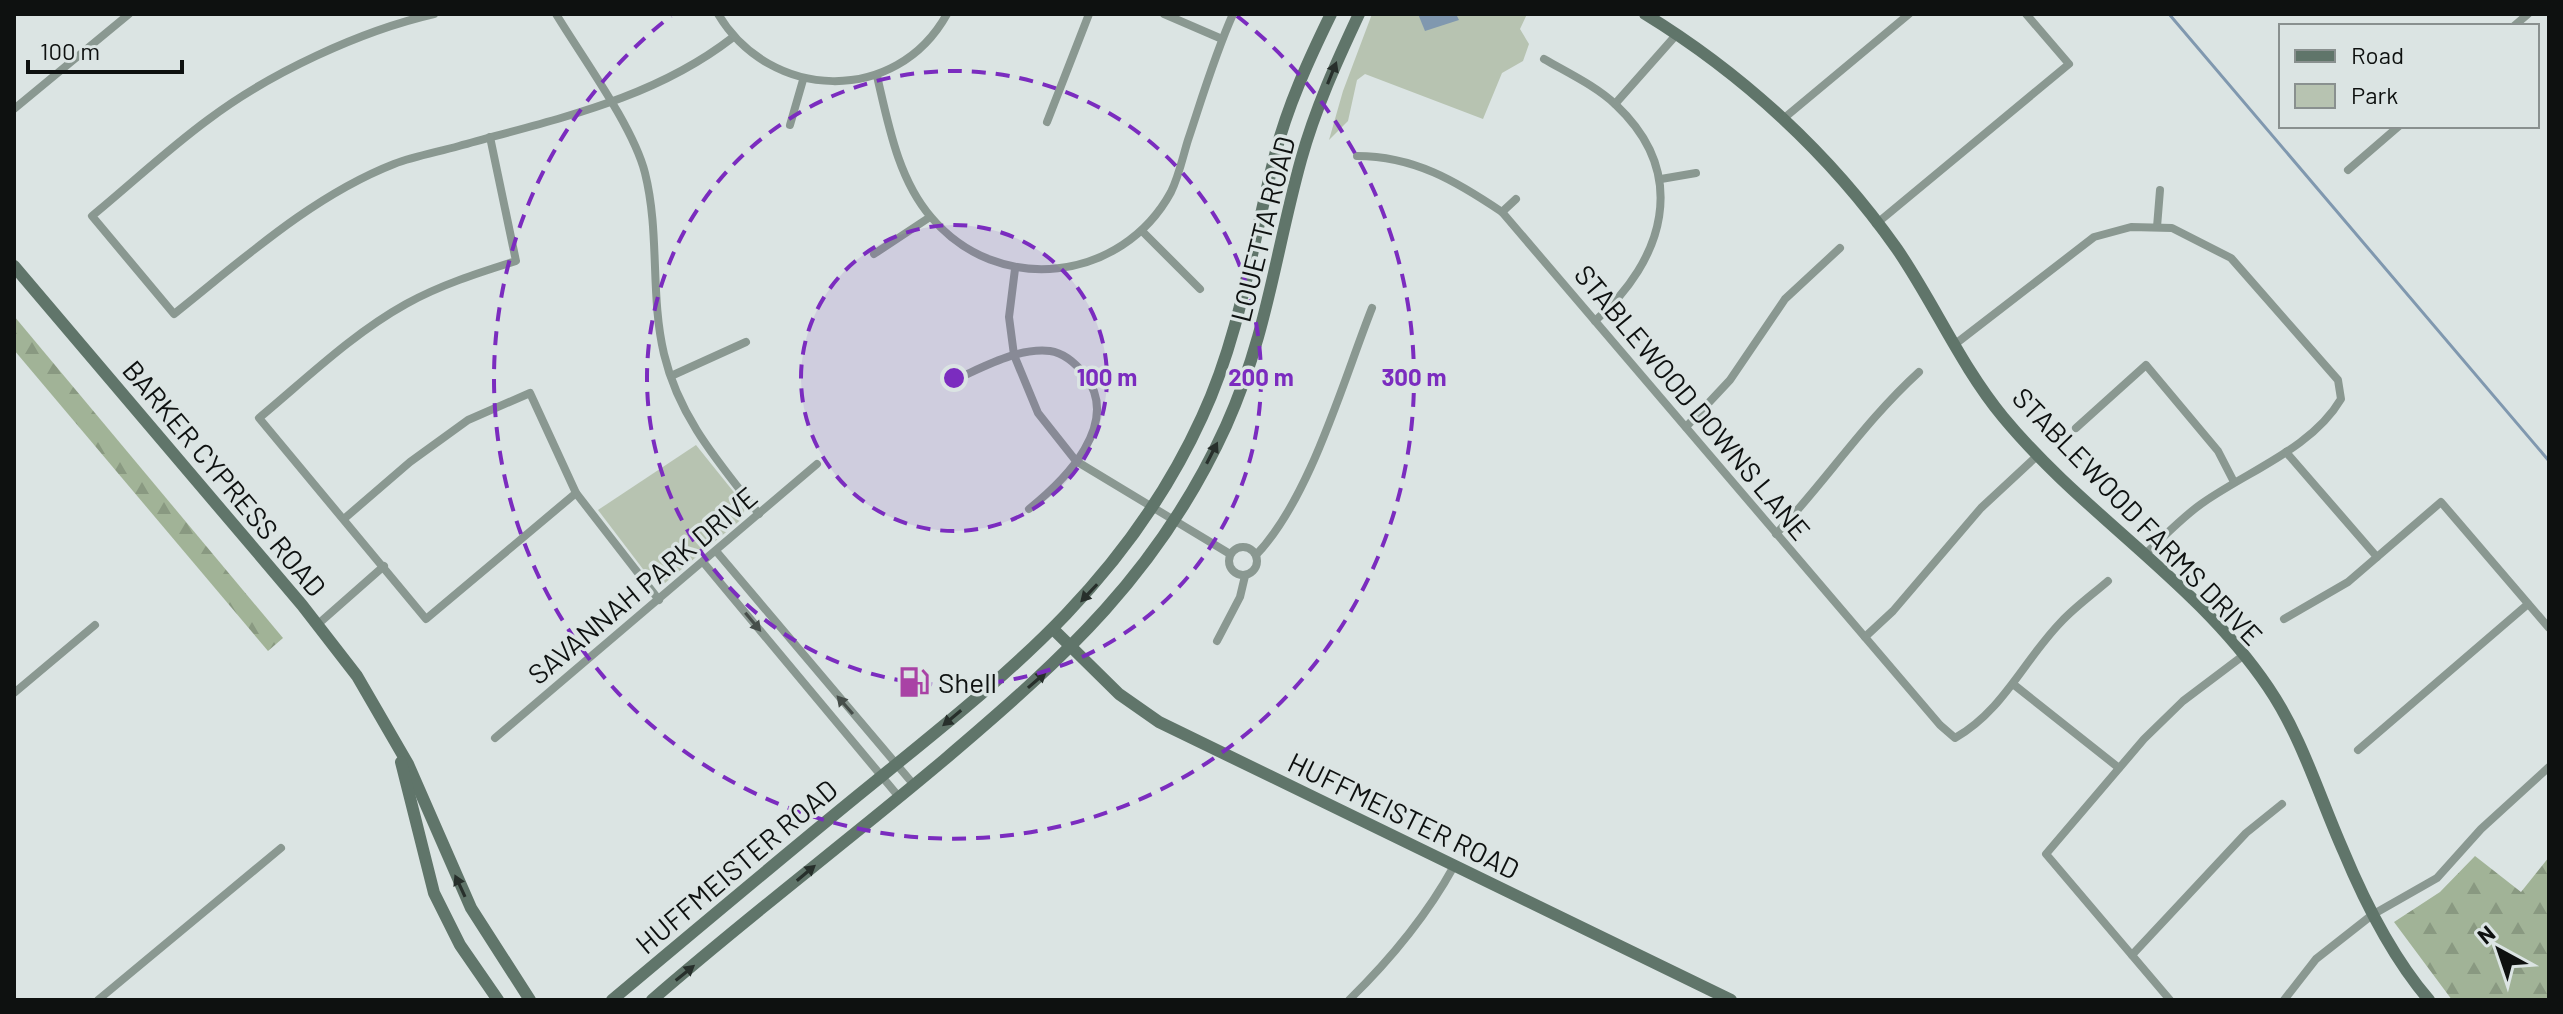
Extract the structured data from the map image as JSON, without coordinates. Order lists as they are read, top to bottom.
{
  "streets": {
    "street": [
      "LOUETTA ROAD",
      "STABLEWOOD DOWNS LANE",
      "BARKER CYPRESS ROAD",
      "STABLEWOOD FARMS DRIVE",
      "SAVANNAH PARK DRIVE",
      "HUFFMEISTER ROAD"
    ]
  },
  "crossings": [
    ["LOUETTA ROAD", "HUFFMEISTER ROAD"]
  ],
  "places": {
    "fuel station": ["Shell"]
  },
  "legend": ["Road", "Park"],
  "scale_bar": "100 m",
  "north": "top left",
  "rings": ["100 m", "200 m", "300 m"]
}
